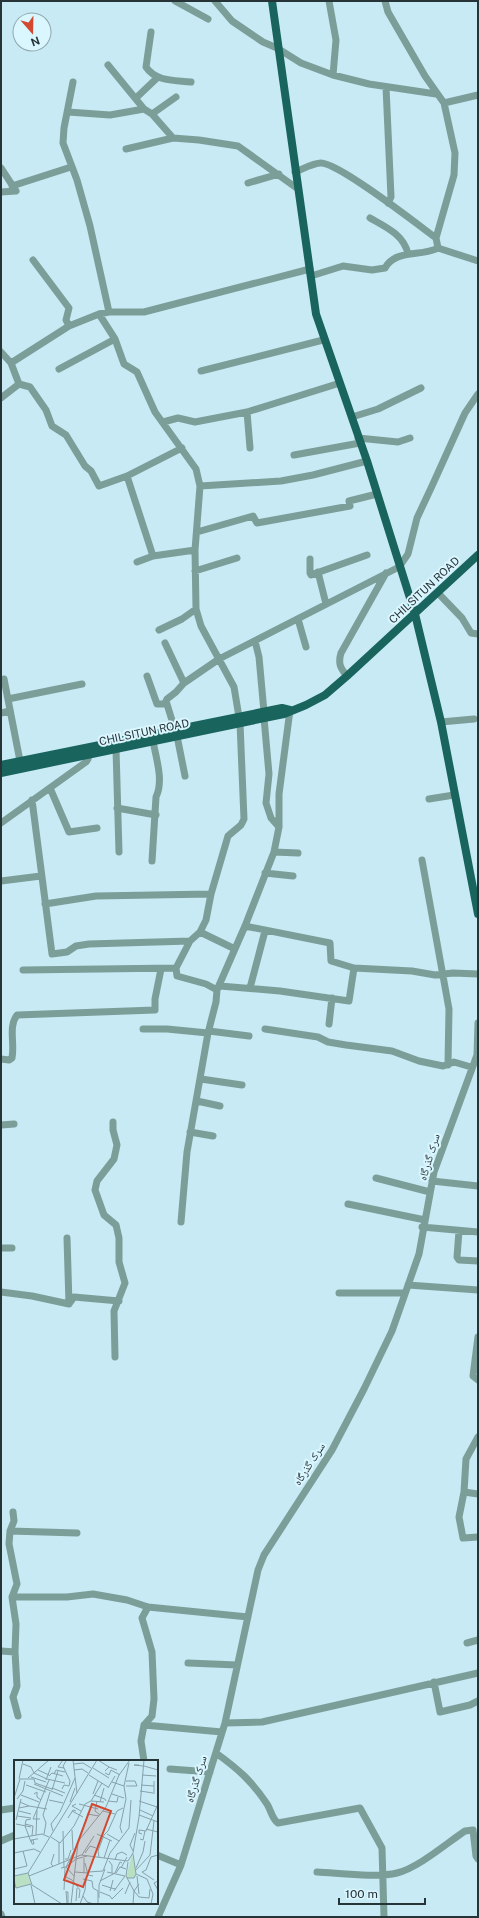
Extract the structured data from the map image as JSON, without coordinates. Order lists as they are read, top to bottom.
{
  "streets": {
    "main road": ["CHILSITUN ROAD"],
    "street": ["سرک گذرگاه"]
  },
  "scale_bar": "100 m",
  "north": "bottom"
}
